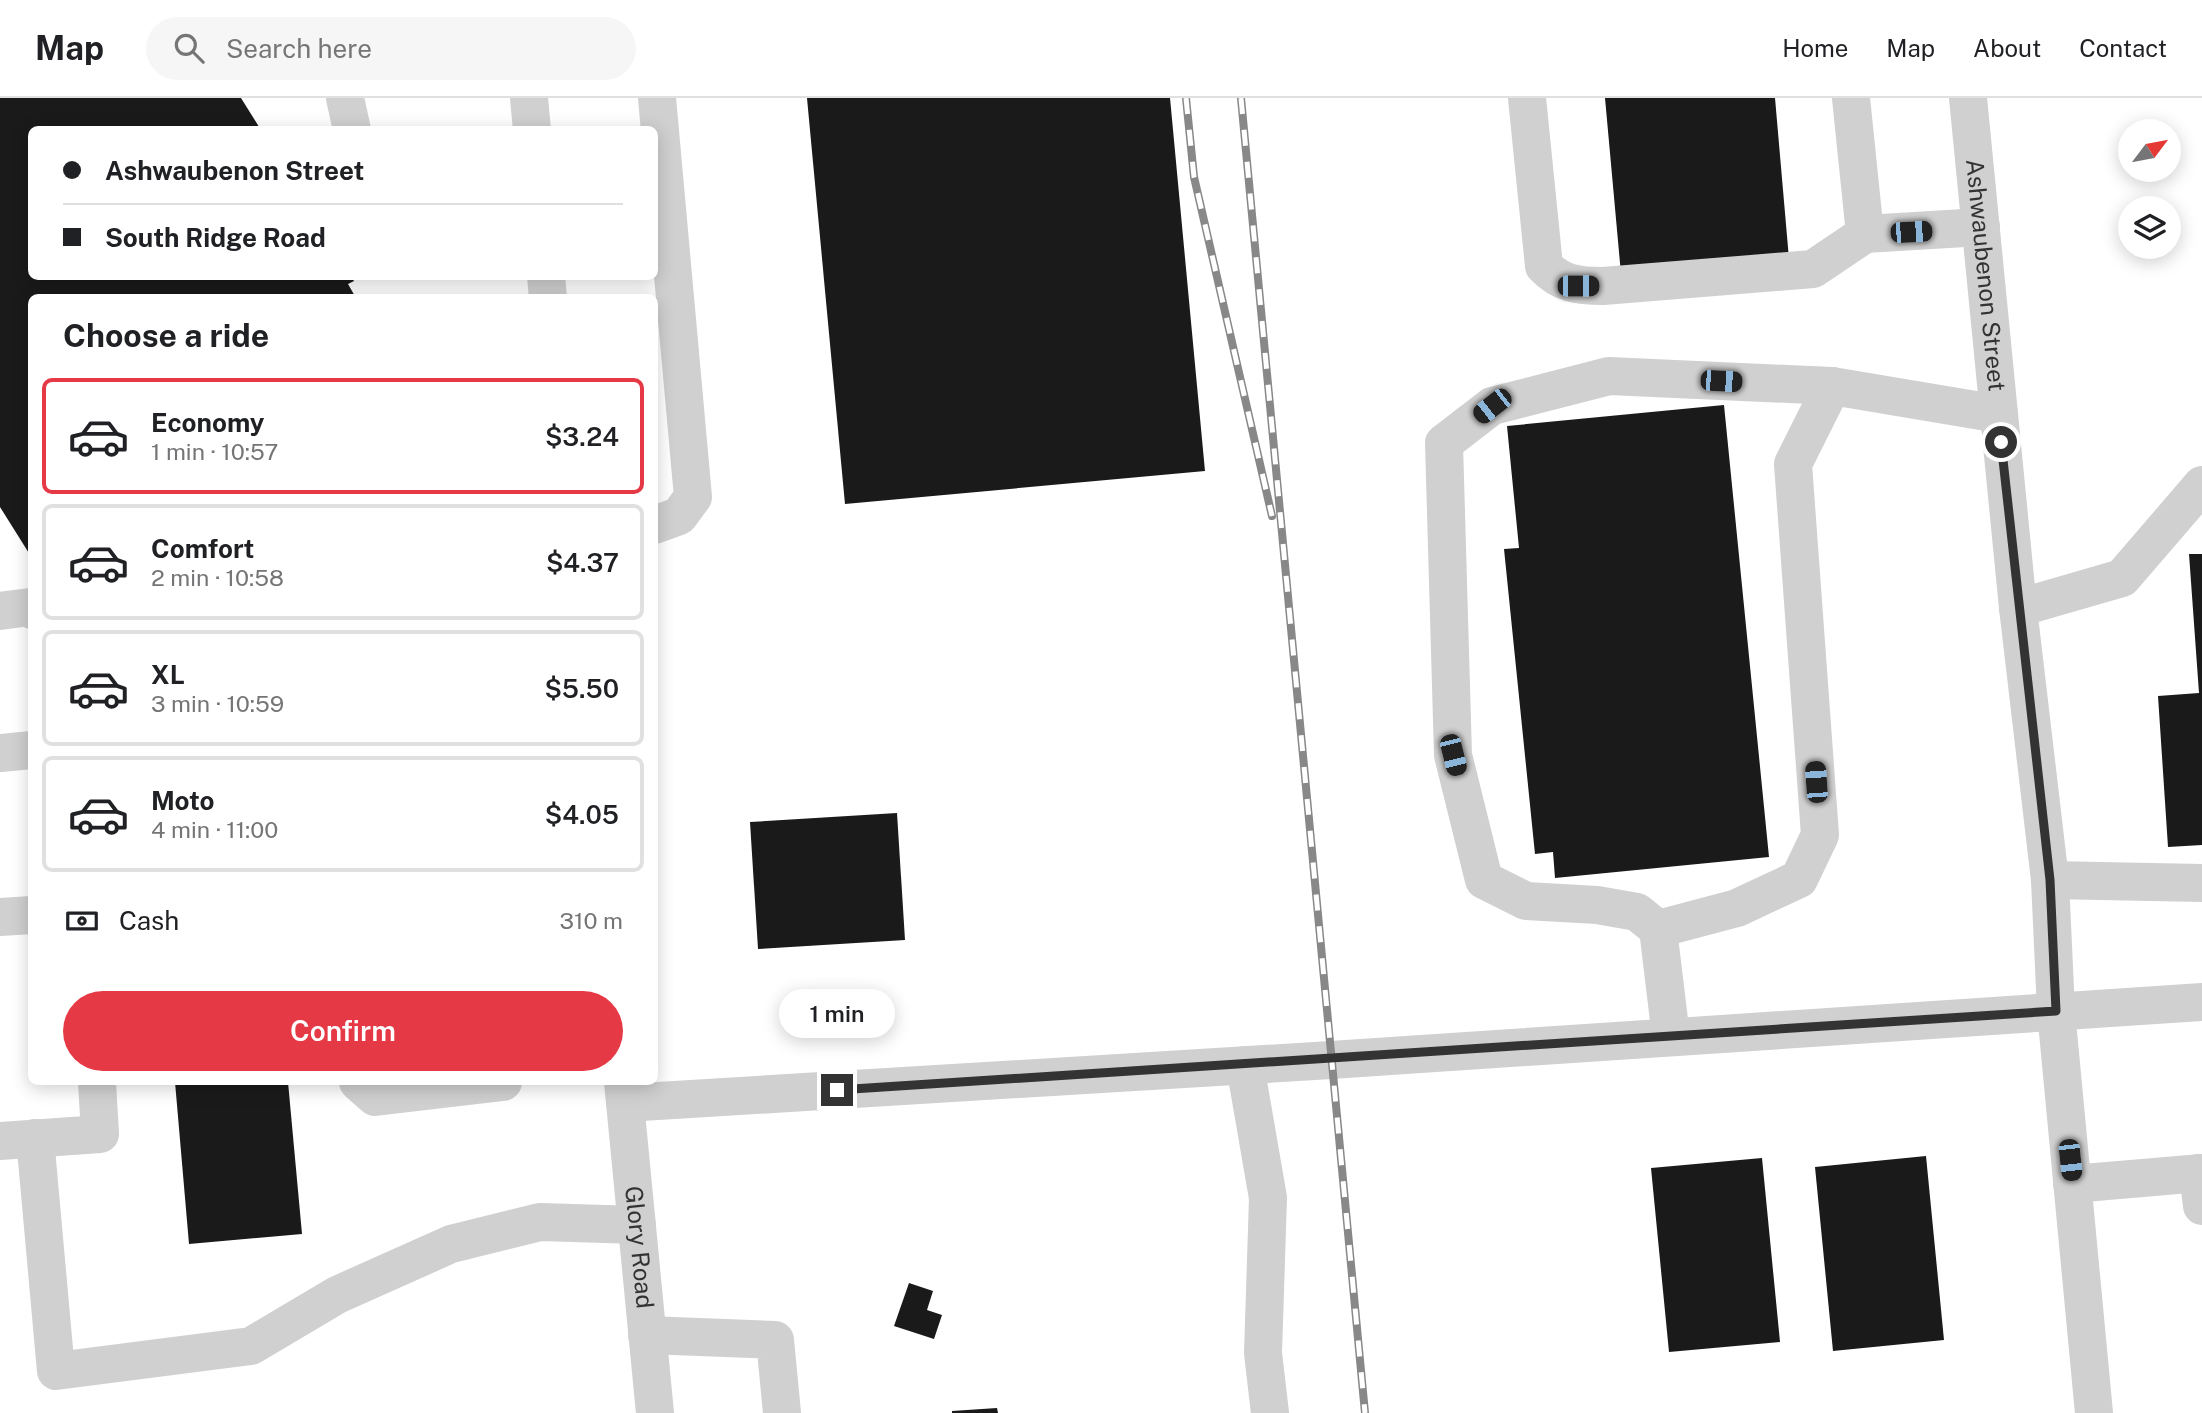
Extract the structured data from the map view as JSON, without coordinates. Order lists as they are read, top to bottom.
{
  "streets": {
    "street": ["Ashwaubenon Street", "Glory Road"]
  },
  "north": "top right",
  "page": {
    "header": "Map",
    "search": "Search here",
    "nav": [
      "Home",
      "Map",
      "About",
      "Contact"
    ],
    "banner": ["Ashwaubenon Street", "South Ridge Road"],
    "heading": "Choose a ride",
    "list": [
      {
        "name": "Economy",
        "note": "1 min · 10:57",
        "value": "$3.24"
      },
      {
        "name": "Comfort",
        "note": "2 min · 10:58",
        "value": "$4.37"
      },
      {
        "name": "XL",
        "note": "3 min · 10:59",
        "value": "$5.50"
      },
      {
        "name": "Moto",
        "note": "4 min · 11:00",
        "value": "$4.05"
      }
    ],
    "pay": ["Cash", "310 m"],
    "buttons": "Confirm",
    "bubble": "1 min"
  }
}
